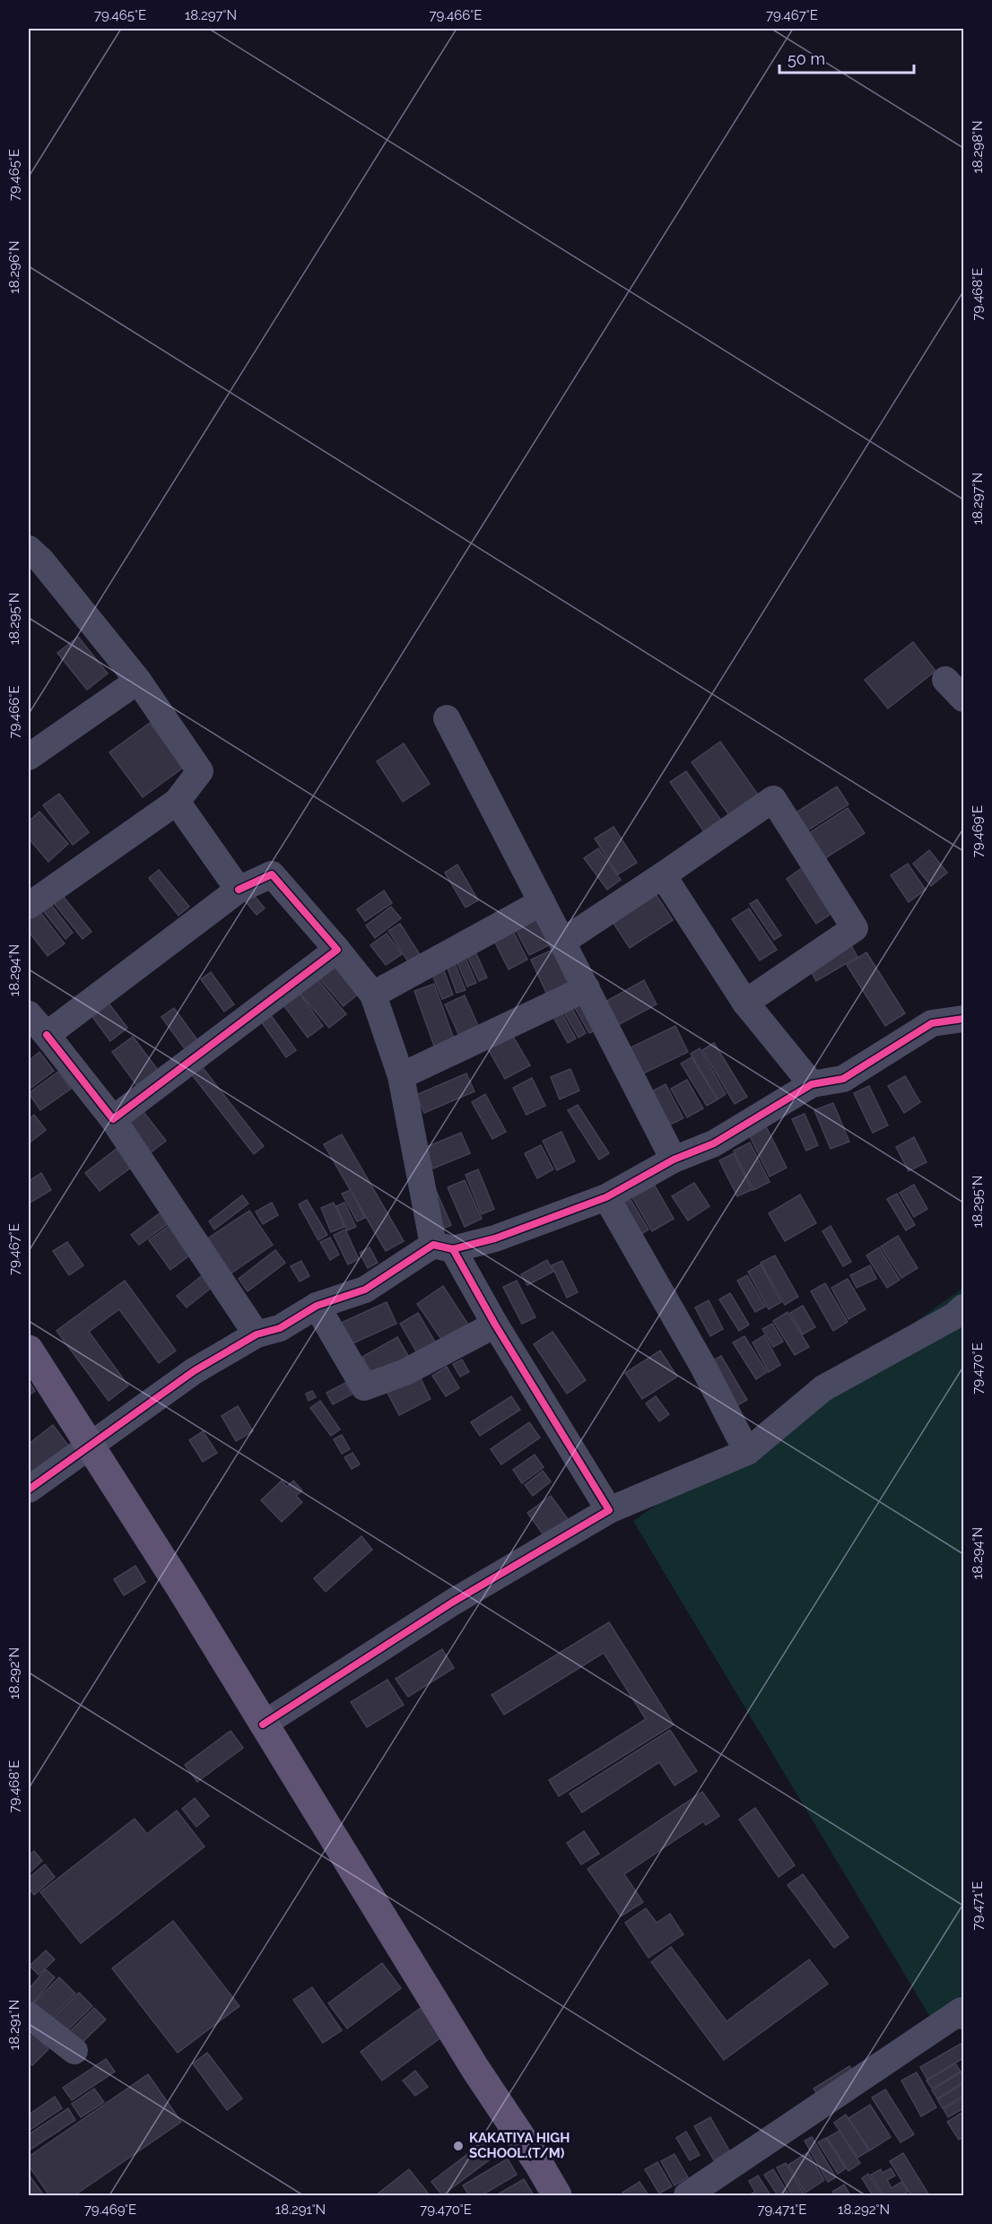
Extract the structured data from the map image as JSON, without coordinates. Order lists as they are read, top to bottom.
{
  "places": ["KAKATIYA HIGH SCHOOL.(T/M)"],
  "scale_bar": "50 m",
  "coordinates": [
    "79.465°E",
    "18.297°N",
    "79.466°E",
    "79.467°E",
    "18.298°N",
    "18.296°N",
    "79.468°E",
    "18.295°N",
    "79.469°E",
    "18.294°N",
    "79.470°E",
    "18.292°N",
    "79.471°E",
    "18.291°N"
  ]
}
